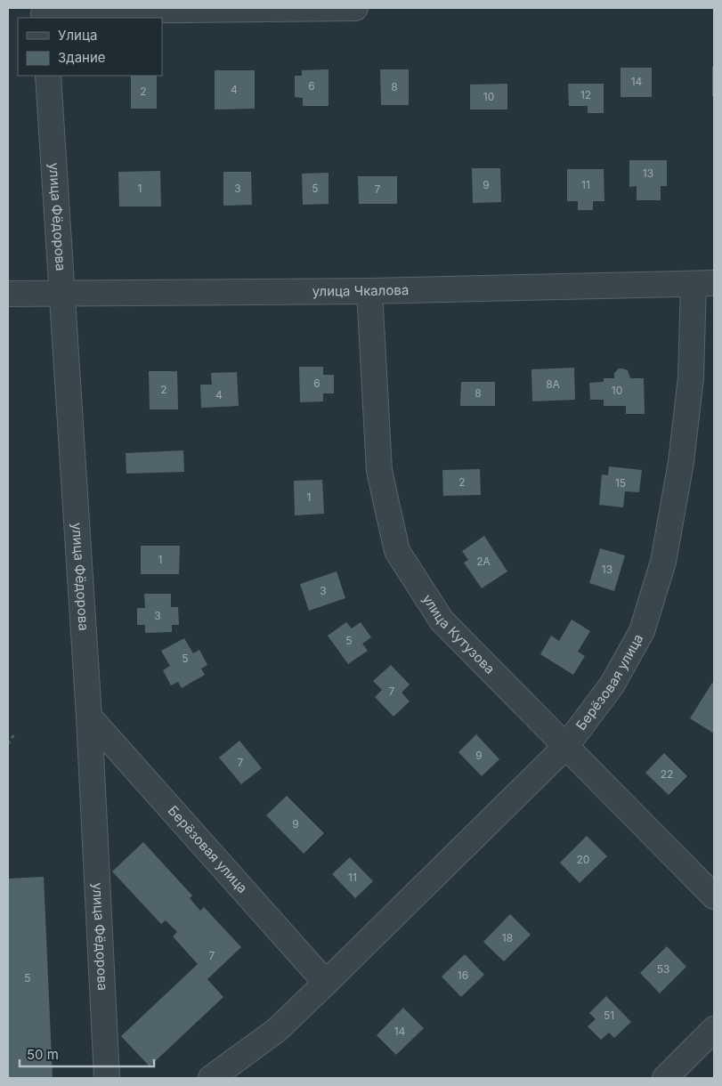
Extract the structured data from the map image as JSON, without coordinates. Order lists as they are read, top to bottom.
{
  "streets": {
    "street": [
      "улица Фёдорова",
      "улица Чкалова",
      "улица Кутузова",
      "Берёзовая улица"
    ]
  },
  "crossings": [
    ["улица Фёдорова", "улица Чкалова"],
    ["улица Фёдорова", "Берёзовая улица"],
    ["улица Чкалова", "улица Кутузова"],
    ["улица Чкалова", "Берёзовая улица"],
    ["улица Кутузова", "Берёзовая улица"]
  ],
  "house_numbers": [
    "14",
    "6",
    "8",
    "4",
    "2",
    "12",
    "10",
    "13",
    "9",
    "11",
    "1",
    "3",
    "5",
    "7",
    "6",
    "8А",
    "2",
    "10",
    "8",
    "4",
    "2",
    "15",
    "1",
    "1",
    "2А",
    "13",
    "3",
    "3",
    "5",
    "5",
    "7",
    "9",
    "7",
    "22",
    "9",
    "20",
    "11",
    "18",
    "7",
    "53",
    "16",
    "5",
    "51",
    "14"
  ],
  "legend": ["Улица", "Здание"],
  "scale_bar": "50 m"
}
